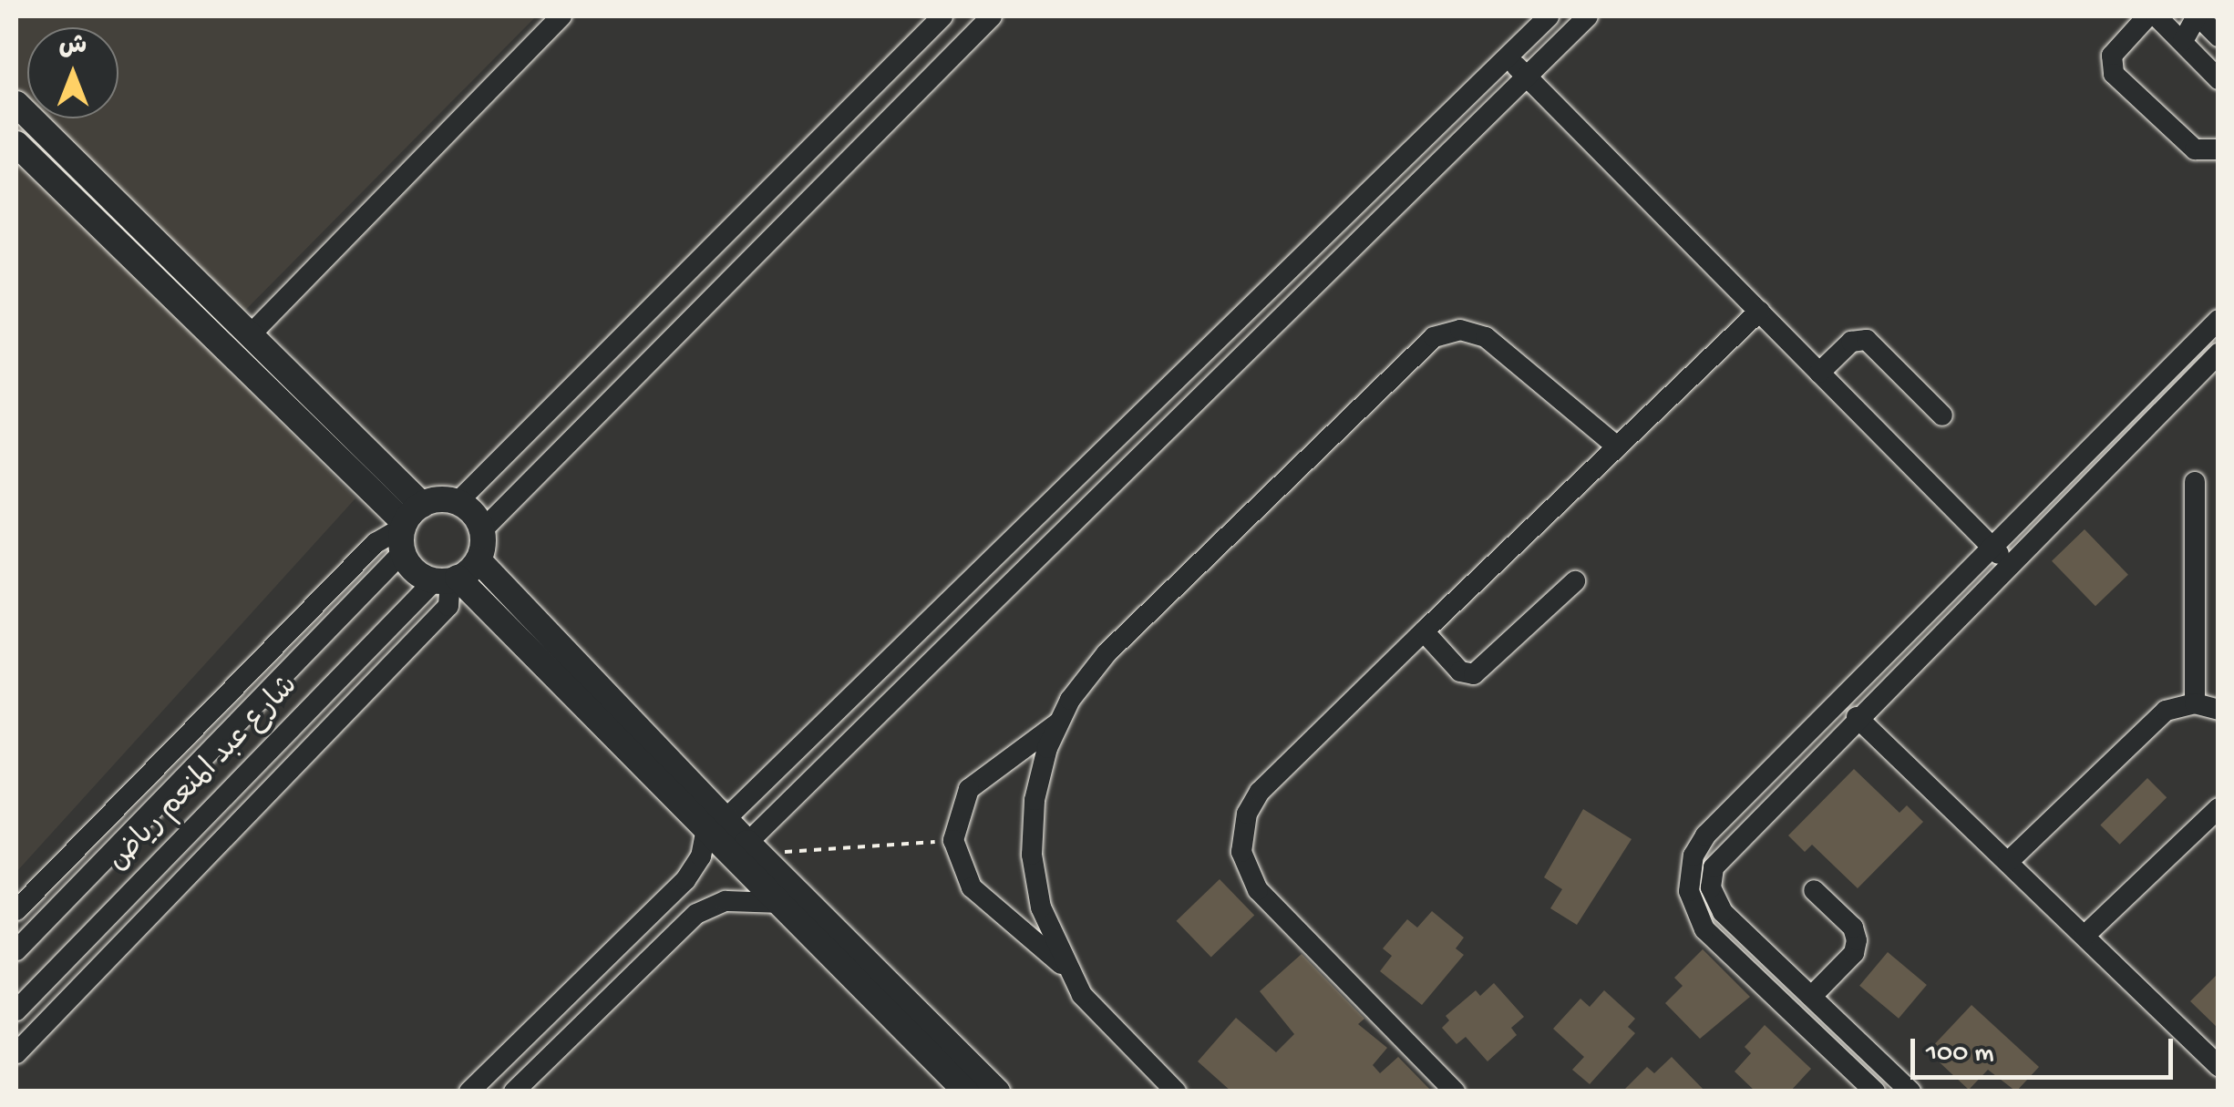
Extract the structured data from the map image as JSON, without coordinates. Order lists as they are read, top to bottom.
{
  "streets": {
    "street": ["شارع عبد المنعم رياض"]
  },
  "scale_bar": "100 m",
  "north": "top"
}
